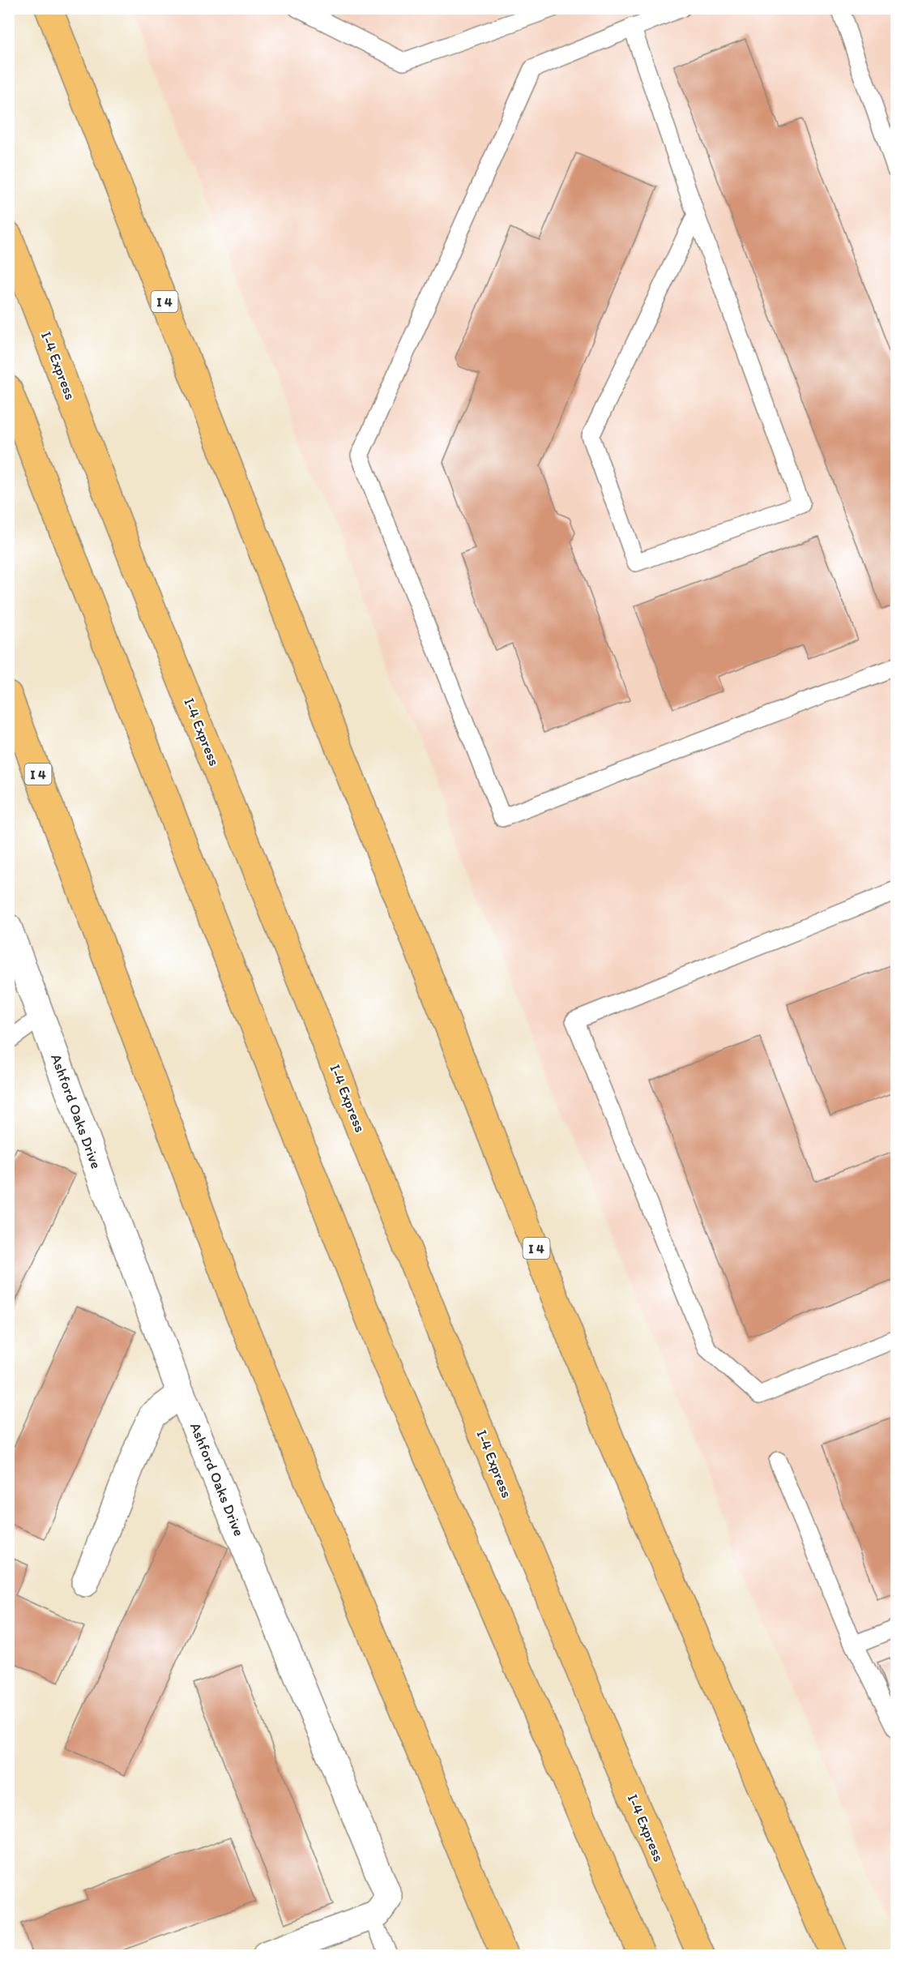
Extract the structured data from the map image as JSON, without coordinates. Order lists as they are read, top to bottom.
{
  "streets": {
    "highway": ["I 4", "I-4 Express"],
    "street": ["Ashford Oaks Drive"]
  }
}
